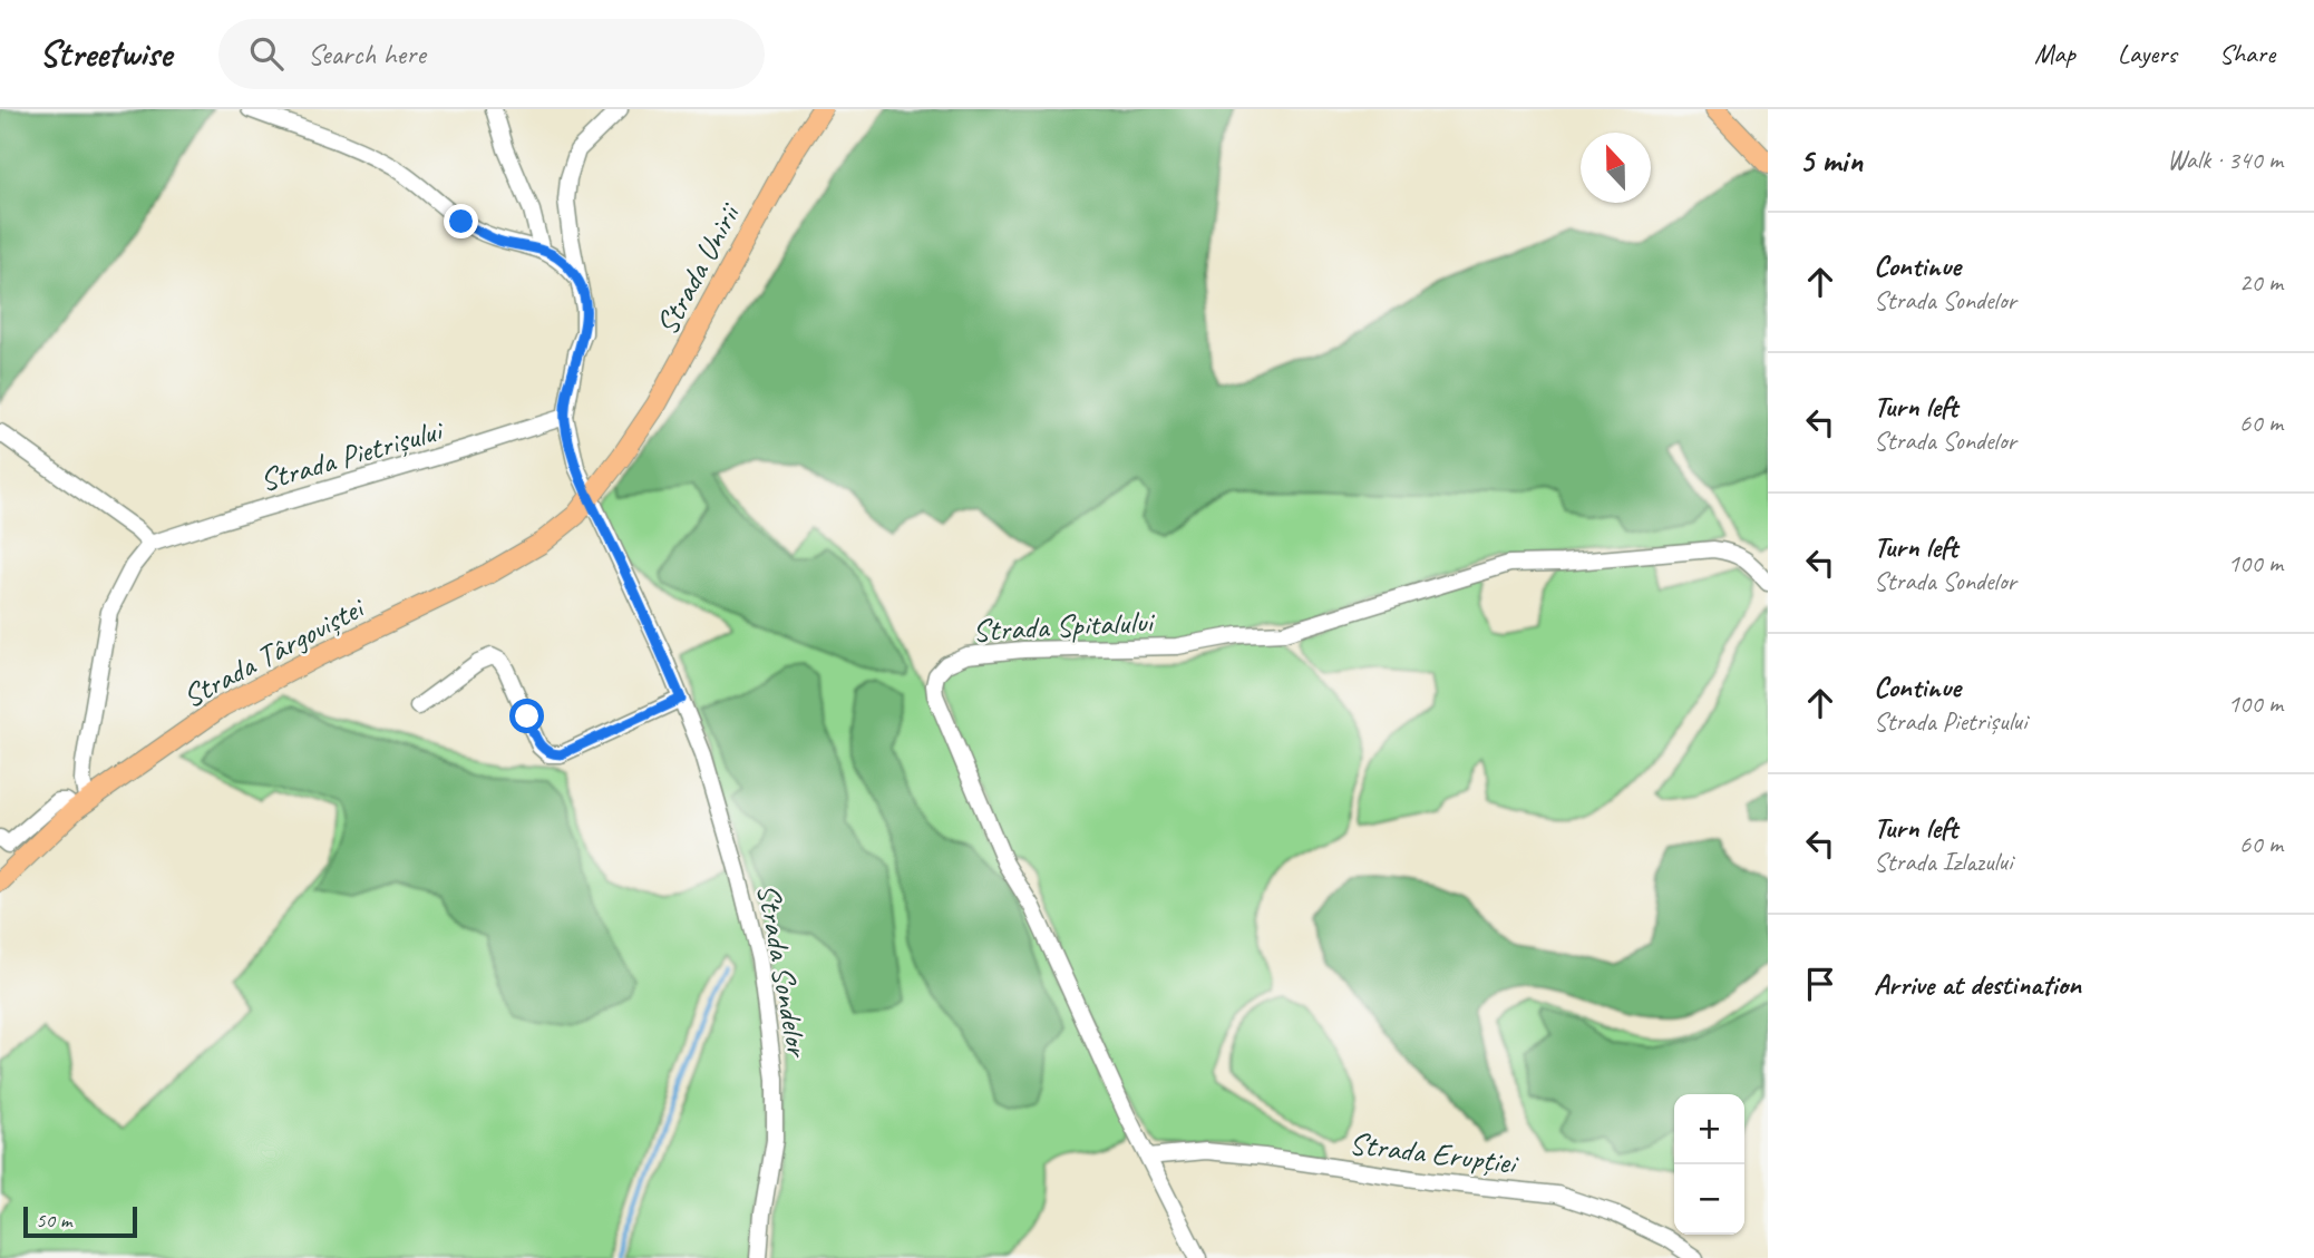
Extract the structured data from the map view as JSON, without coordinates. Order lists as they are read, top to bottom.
{
  "streets": {
    "main road": ["Strada Unirii", "Strada Târgoviștei"],
    "street": [
      "Strada Pietrișului",
      "Strada Spitalului",
      "Strada Sondelor",
      "Strada Erupției"
    ]
  },
  "crossings": [
    ["Strada Unirii", "Strada Târgoviștei"],
    ["Strada Unirii", "Strada Sondelor"],
    ["Strada Spitalului", "Strada Erupției"],
    ["Strada Târgoviștei", "Strada Sondelor"]
  ],
  "scale_bar": "50 m",
  "north": "top",
  "page": {
    "header": "Streetwise",
    "search": "Search here",
    "nav": ["Map", "Layers", "Share"],
    "heading": ["5 min", "Walk · 340 m"],
    "list": [
      ["Continue", "Strada Sondelor", "20 m"],
      ["Turn left", "Strada Sondelor", "60 m"],
      ["Turn left", "Strada Sondelor", "100 m"],
      ["Continue", "Strada Pietrișului", "100 m"],
      ["Turn left", "Strada Izlazului", "60 m"],
      "Arrive at destination"
    ],
    "map_buttons": ["+", "−"],
    "scale": "50 m"
  }
}
